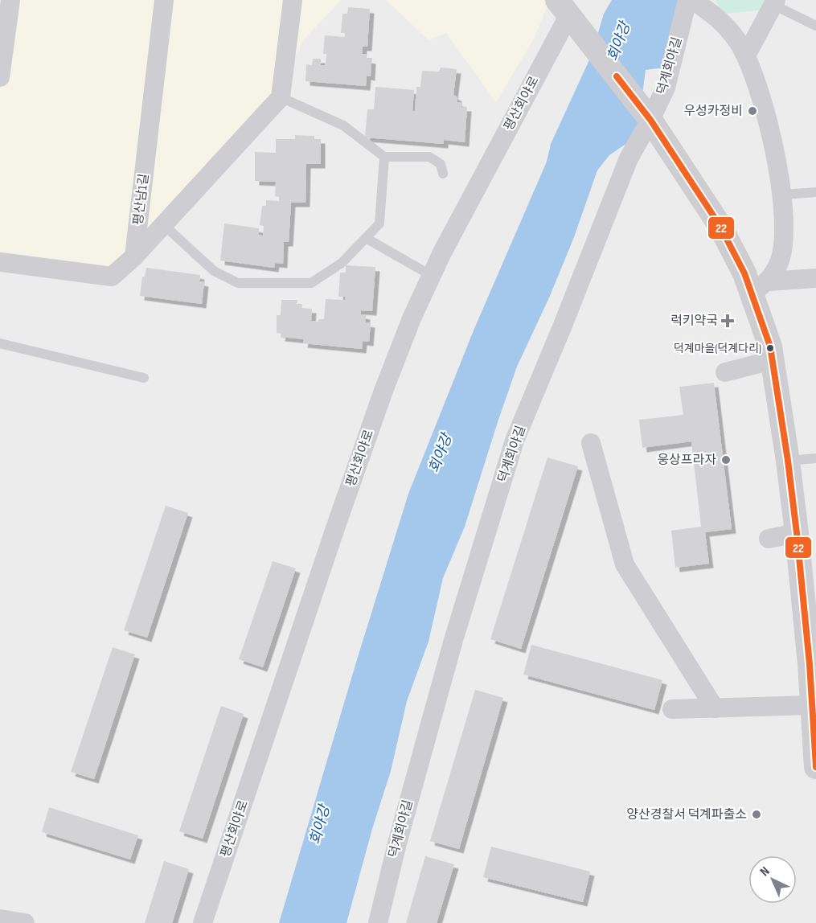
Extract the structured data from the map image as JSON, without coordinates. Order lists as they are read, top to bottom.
{
  "streets": {
    "street": ["덕계회야길", "평산회야로", "평산남1길"]
  },
  "water": ["회야강"],
  "places": {
    "other": [
      "우성카정비",
      "덕계마을(덕계다리)",
      "웅상프라자",
      "양산경찰서 덕계파출소"
    ],
    "health": ["럭키약국"]
  },
  "lines": ["transit line 22"],
  "north": "top left"
}
